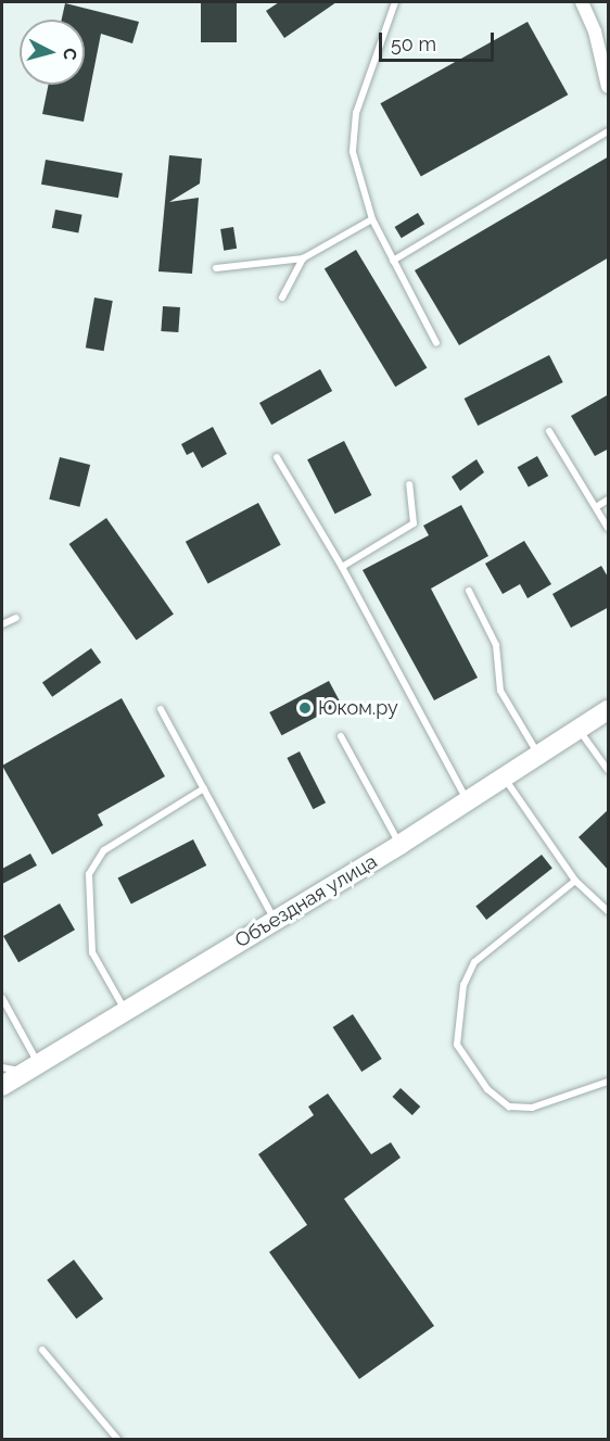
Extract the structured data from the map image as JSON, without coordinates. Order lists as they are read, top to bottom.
{
  "streets": {
    "main road": ["Объездная улица"]
  },
  "places": ["Юком.ру"],
  "scale_bar": "50 m",
  "north": "right"
}
